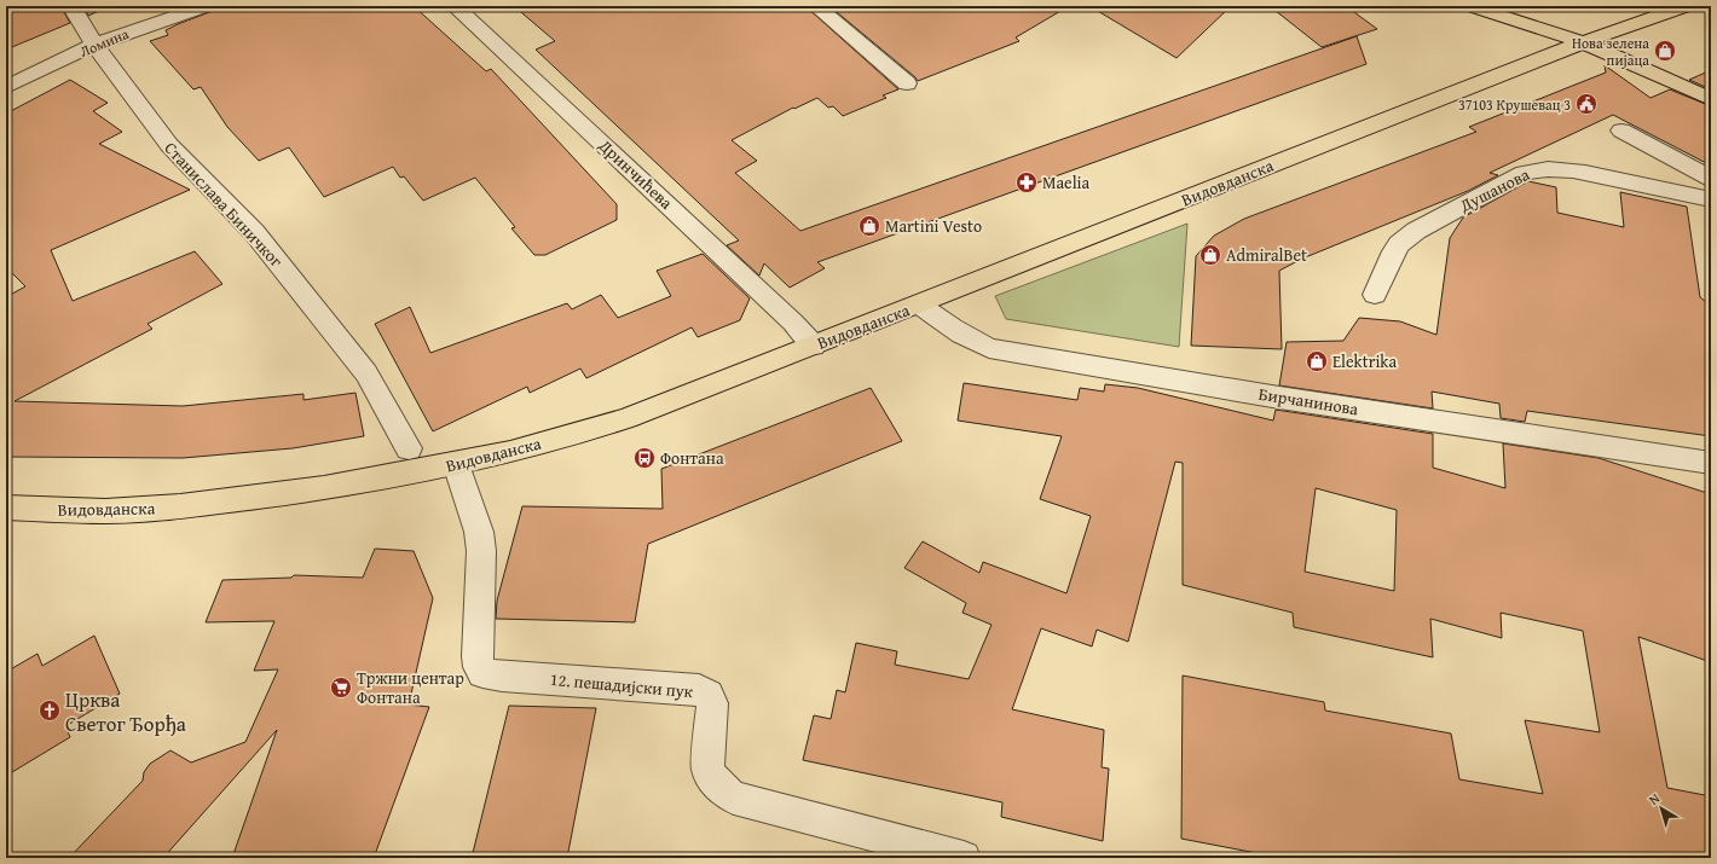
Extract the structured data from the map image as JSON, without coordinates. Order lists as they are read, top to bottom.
{
  "streets": {
    "main road": ["Видовданска"],
    "street": [
      "Ломина",
      "Дринчићева",
      "Душанова",
      "Станислава Биничког",
      "Бирчанинова",
      "12. пешадијски пук"
    ]
  },
  "crossings": [
    ["Ломина", "Станислава Биничког"],
    ["Дринчићева", "Видовданска"],
    ["Видовданска", "Бирчанинова"],
    ["Видовданска", "12. пешадијски пук"]
  ],
  "places": {
    "shop": [
      "Нова зелена пијаца",
      "Martini Vesto",
      "AdmiralBet",
      "Elektrika"
    ],
    "public building": ["37103 Крушевац 3"],
    "pharmacy": ["Maelia"],
    "bus stop": ["Фонтана"],
    "supermarket": ["Тржни центар Фонтана"],
    "church": ["Црква Светог Ђорђа"]
  },
  "north": "top left"
}
